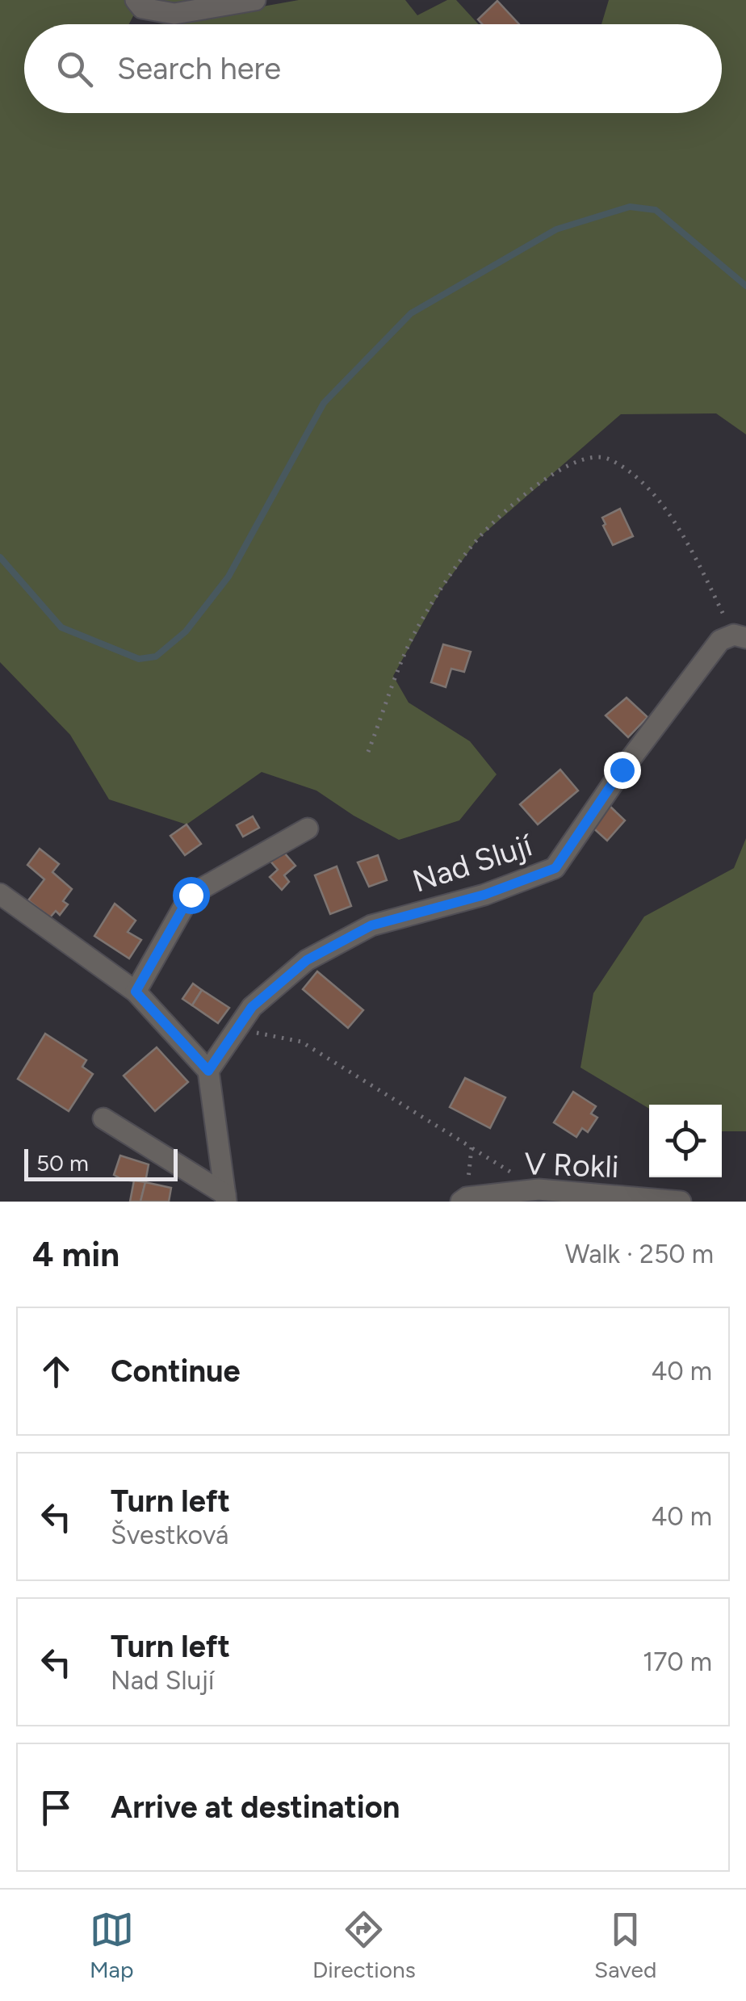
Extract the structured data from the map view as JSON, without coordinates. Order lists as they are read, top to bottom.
{
  "streets": {
    "street": ["Nad Slují", "V Rokli"]
  },
  "scale_bar": "50 m",
  "page": {
    "search": "Search here",
    "scale": "50 m",
    "heading": ["4 min", "Walk · 250 m"],
    "list": [
      ["Continue", "40 m"],
      ["Turn left", "Švestková", "40 m"],
      ["Turn left", "Nad Slují", "170 m"],
      "Arrive at destination"
    ],
    "nav": ["Map", "Directions", "Saved"]
  }
}
